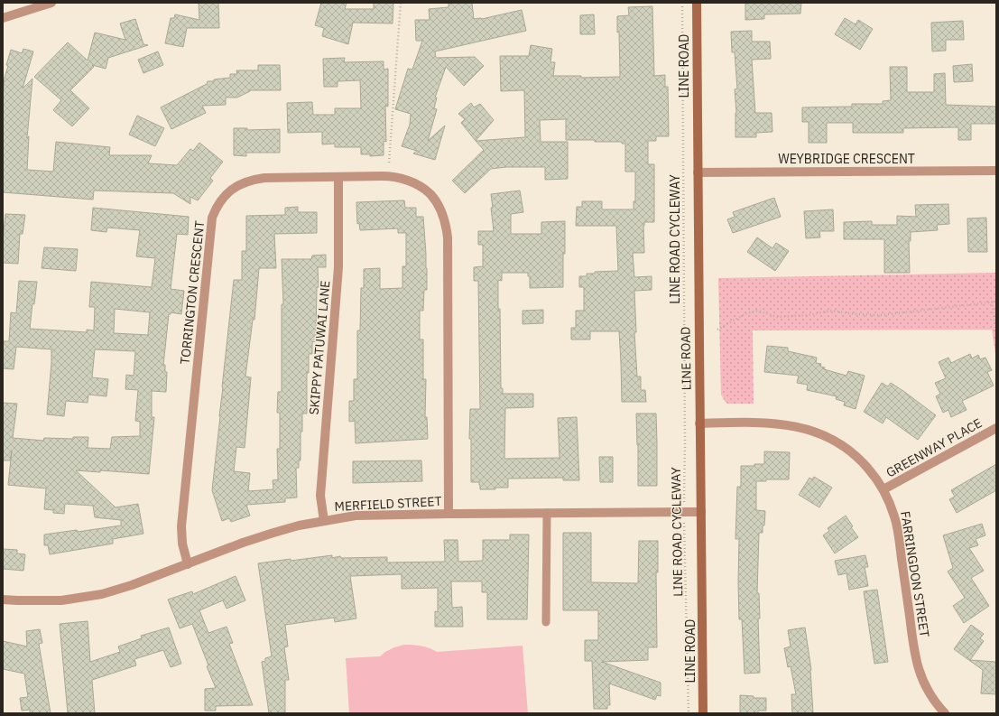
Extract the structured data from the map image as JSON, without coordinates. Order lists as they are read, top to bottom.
{
  "streets": {
    "main road": ["LINE ROAD"],
    "street": [
      "WEYBRIDGE CRESCENT",
      "TORRINGTON CRESCENT",
      "SKIPPY PATUWAI LANE",
      "GREENWAY PLACE",
      "MERFIELD STREET",
      "FARRINGDON STREET"
    ],
    "path": ["LINE ROAD CYCLEWAY"]
  },
  "crossings": [
    ["LINE ROAD", "WEYBRIDGE CRESCENT"],
    ["LINE ROAD", "MERFIELD STREET"],
    ["LINE ROAD", "FARRINGDON STREET"],
    ["LINE ROAD CYCLEWAY", "MERFIELD STREET"],
    ["TORRINGTON CRESCENT", "SKIPPY PATUWAI LANE"],
    ["TORRINGTON CRESCENT", "MERFIELD STREET"],
    ["SKIPPY PATUWAI LANE", "MERFIELD STREET"],
    ["GREENWAY PLACE", "FARRINGDON STREET"]
  ]
}
